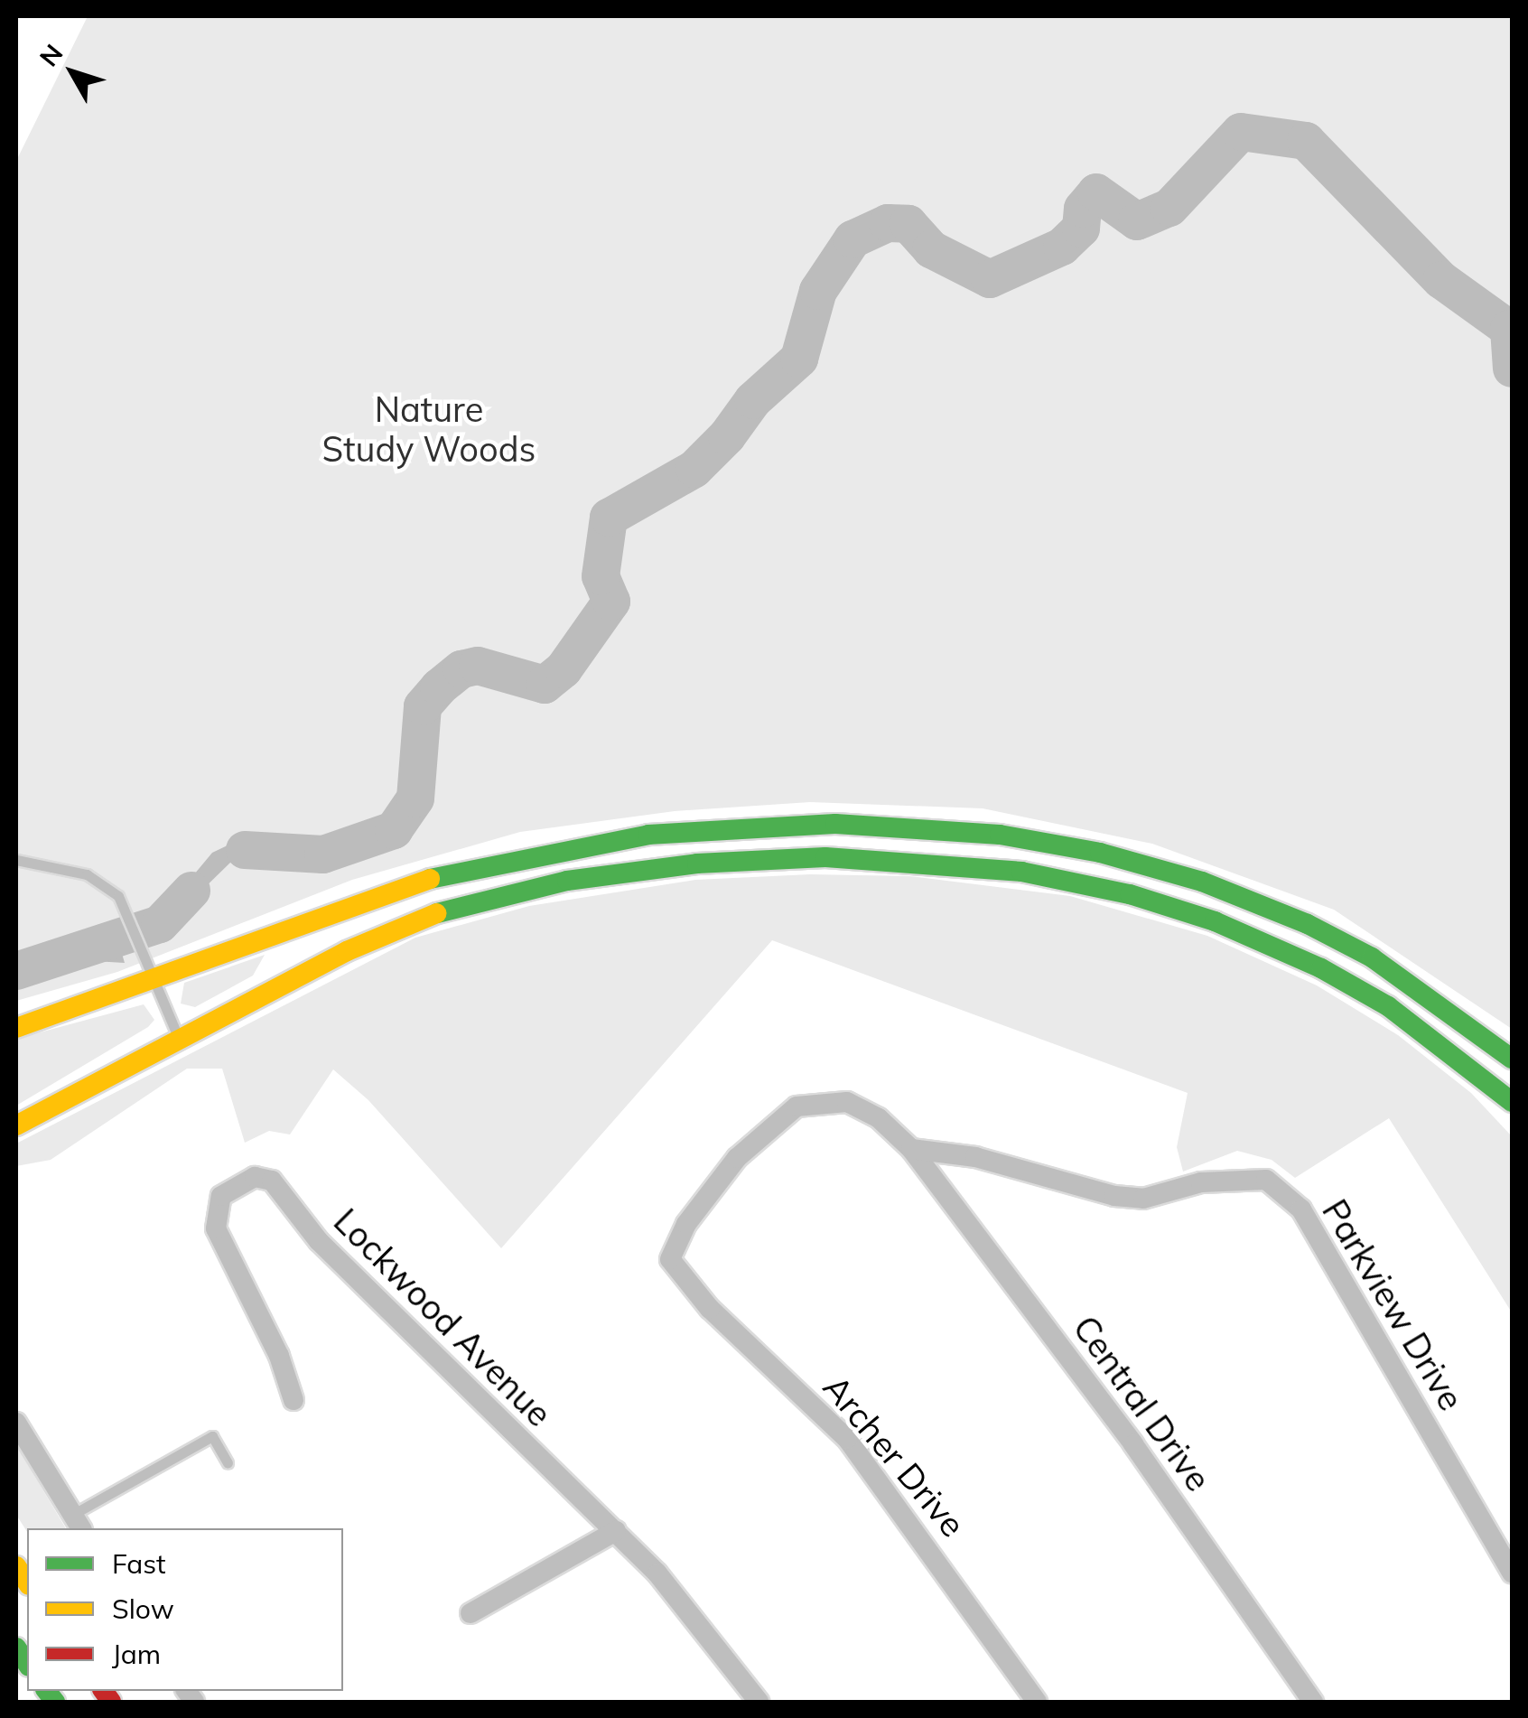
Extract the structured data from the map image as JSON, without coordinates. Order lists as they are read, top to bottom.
{
  "streets": {
    "street": [
      "Parkview Drive",
      "Lockwood Avenue",
      "Central Drive",
      "Archer Drive"
    ]
  },
  "crossings": [
    ["Parkview Drive", "Central Drive"],
    ["Parkview Drive", "Archer Drive"],
    ["Central Drive", "Archer Drive"]
  ],
  "parks": ["Nature Study Woods"],
  "legend": ["Fast", "Slow", "Jam"],
  "north": "top left"
}
